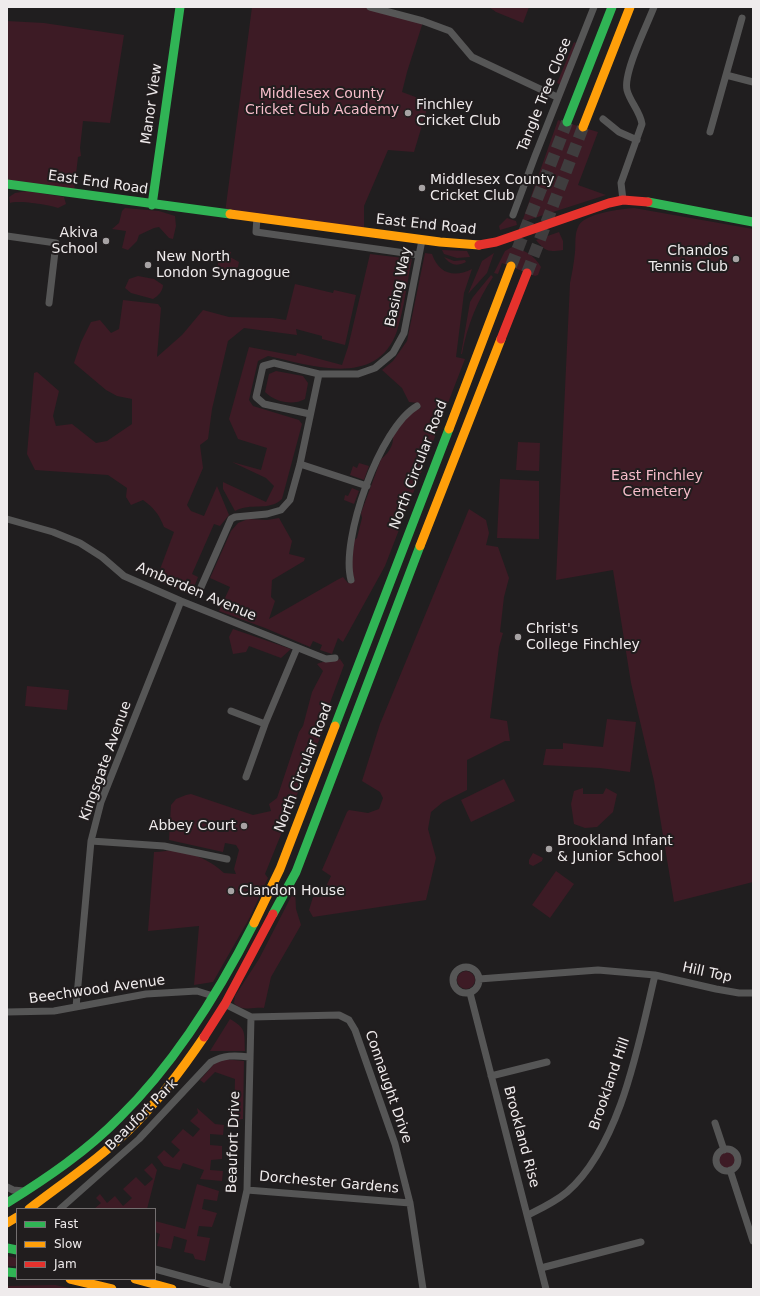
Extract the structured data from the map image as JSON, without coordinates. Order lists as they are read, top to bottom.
{
  "streets": {
    "main road": ["Manor View", "East End Road", "North Circular Road"],
    "street": [
      "Tangle Tree Close",
      "Basing Way",
      "Amberden Avenue",
      "Kingsgate Avenue",
      "Hill Top",
      "Beechwood Avenue",
      "Brookland Hill",
      "Connaught Drive",
      "Beaufort Park",
      "Brookland Rise",
      "Beaufort Drive",
      "Dorchester Gardens"
    ]
  },
  "crossings": [
    ["Manor View", "East End Road"],
    ["East End Road", "Basing Way"],
    ["North Circular Road", "Beechwood Avenue"],
    ["North Circular Road", "Connaught Drive"],
    ["Amberden Avenue", "Kingsgate Avenue"],
    ["Kingsgate Avenue", "Beechwood Avenue"],
    ["Hill Top", "Brookland Hill"],
    ["Brookland Hill", "Brookland Rise"],
    ["Connaught Drive", "Beaufort Drive"],
    ["Connaught Drive", "Dorchester Gardens"],
    ["Beaufort Park", "Beaufort Drive"],
    ["Beaufort Drive", "Dorchester Gardens"]
  ],
  "parks": ["Middlesex County Cricket Club Academy", "East Finchley Cemetery"],
  "places": [
    "Finchley Cricket Club",
    "Middlesex County Cricket Club",
    "Akiva School",
    "Chandos Tennis Club",
    "New North London Synagogue",
    "Christ's College Finchley",
    "Abbey Court",
    "Brookland Infant & Junior School",
    "Clandon House"
  ],
  "legend": ["Fast", "Slow", "Jam"]
}
